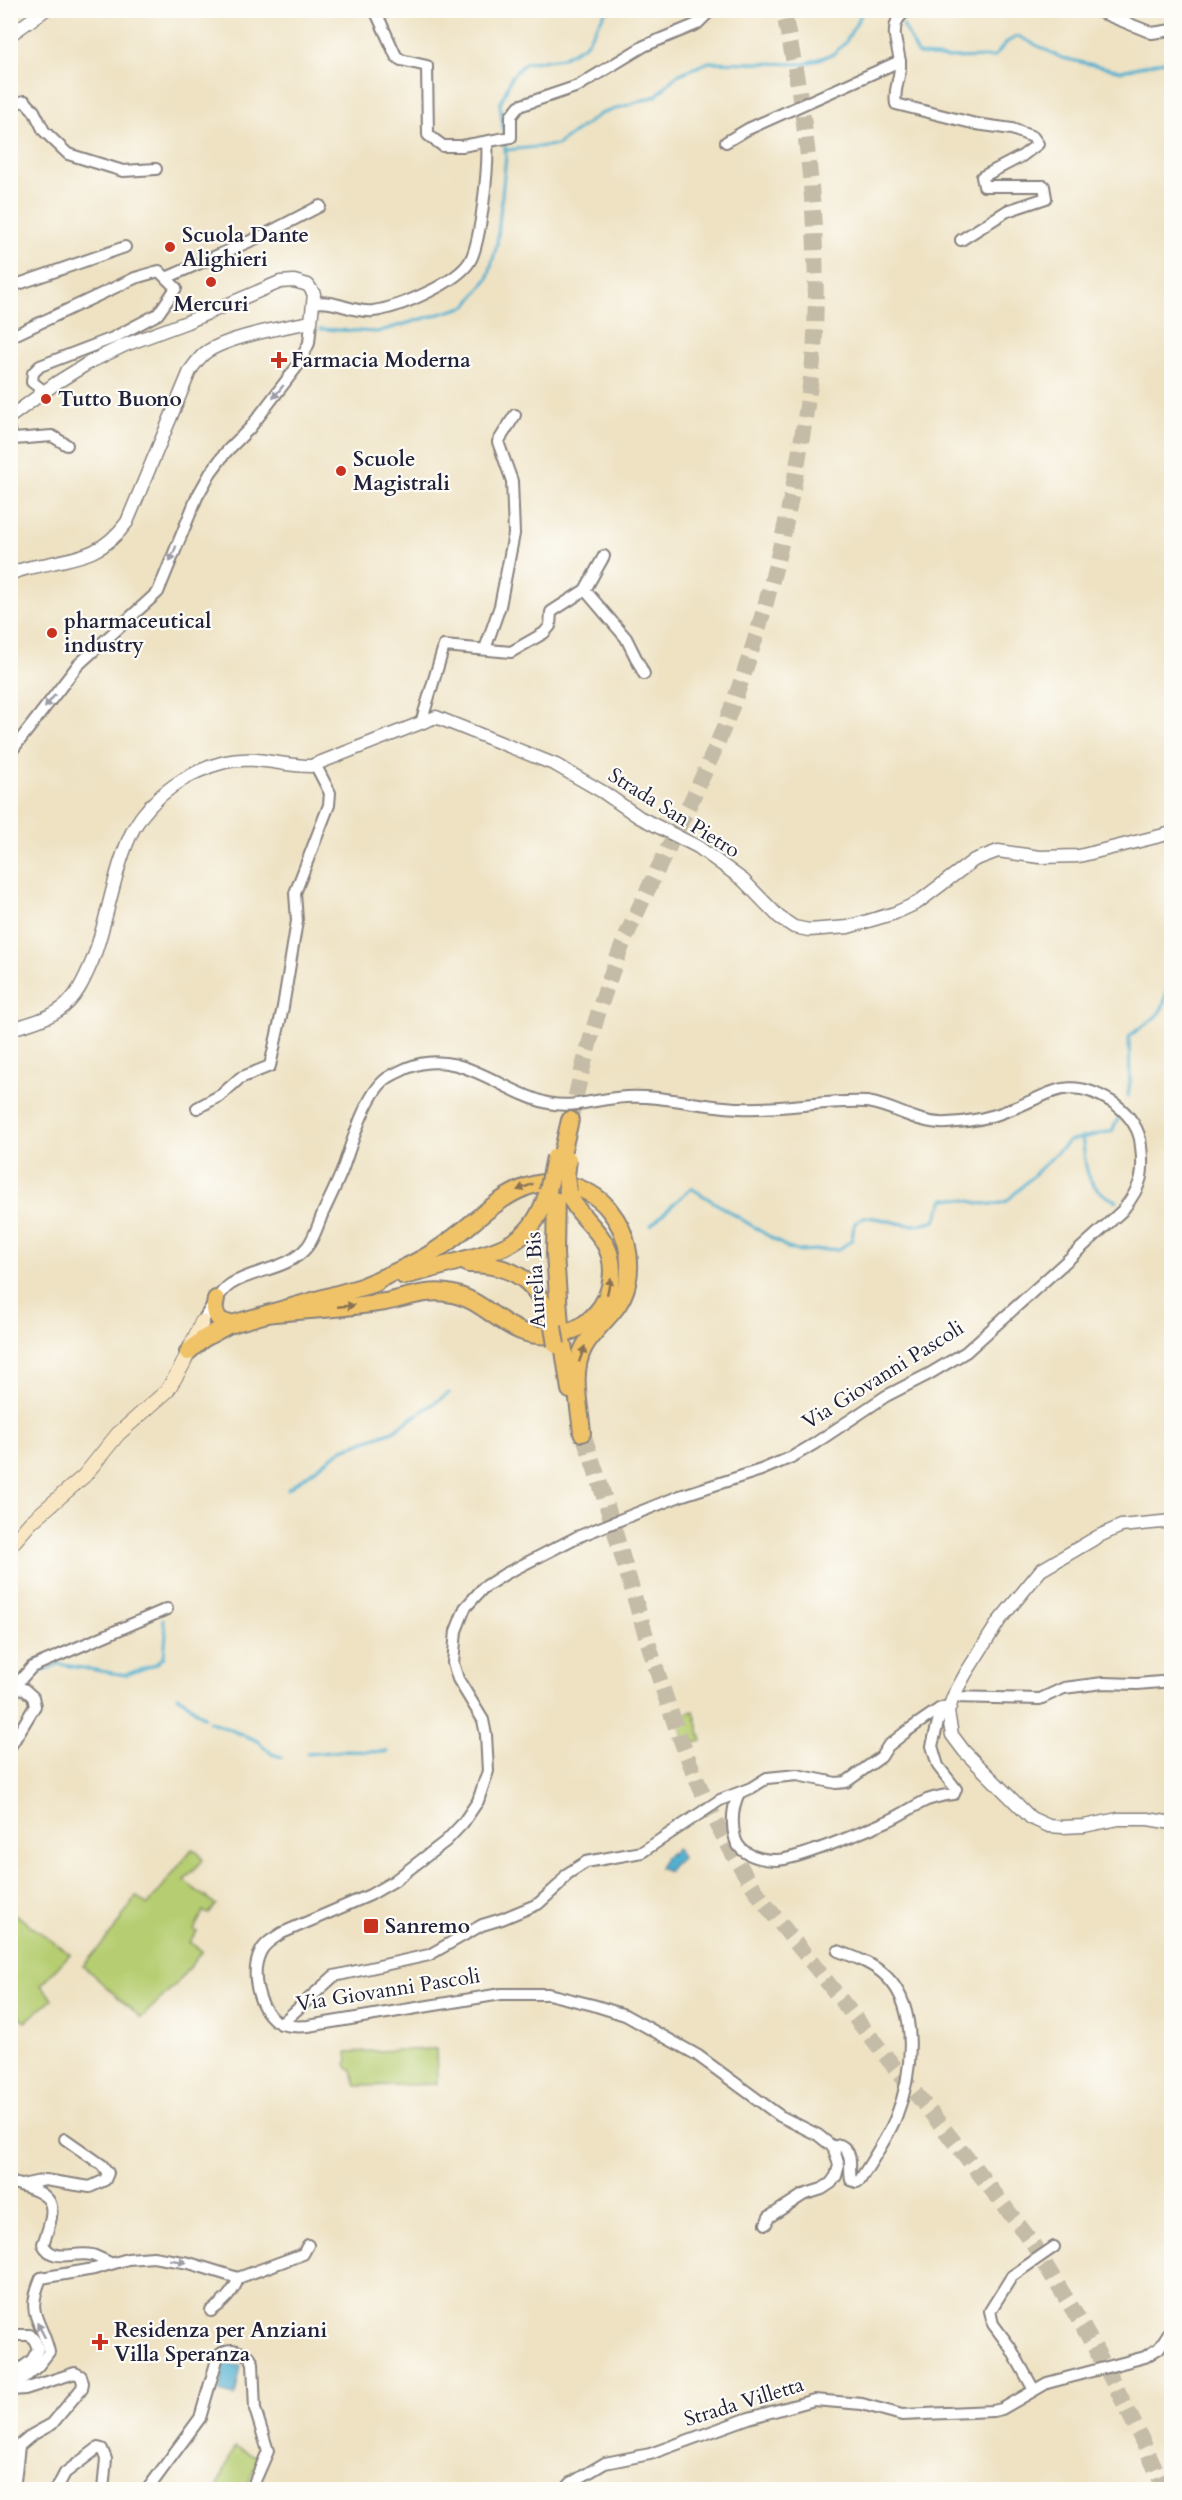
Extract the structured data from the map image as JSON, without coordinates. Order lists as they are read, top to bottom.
{
  "streets": {
    "highway": ["Aurelia Bis"],
    "main road": ["Via Giovanni Pascoli"],
    "street": ["Strada San Pietro", "Strada Villetta"]
  },
  "places": {
    "other": [
      "Scuola Dante Alighieri",
      "Mercuri",
      "Tutto Buono",
      "Scuole Magistrali",
      "pharmaceutical industry"
    ],
    "health": ["Farmacia Moderna", "Residenza per Anziani Villa Speranza"],
    "transit": ["Sanremo"]
  }
}
